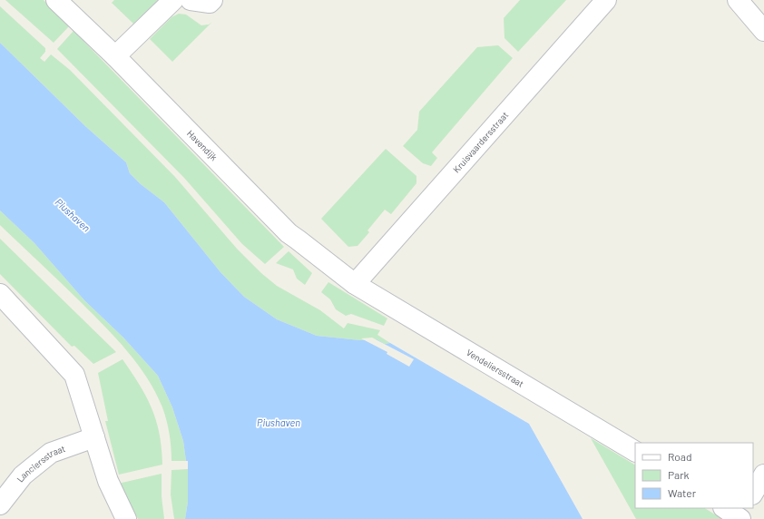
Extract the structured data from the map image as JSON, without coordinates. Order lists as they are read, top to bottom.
{
  "streets": {
    "street": [
      "Kruisvaardersstraat",
      "Havendijk",
      "Vendeliersstraat",
      "Lanciersstraat"
    ]
  },
  "crossings": [
    ["Kruisvaardersstraat", "Havendijk"],
    ["Kruisvaardersstraat", "Vendeliersstraat"],
    ["Havendijk", "Vendeliersstraat"]
  ],
  "water": ["Piushaven"],
  "legend": ["Road", "Park", "Water"]
}
